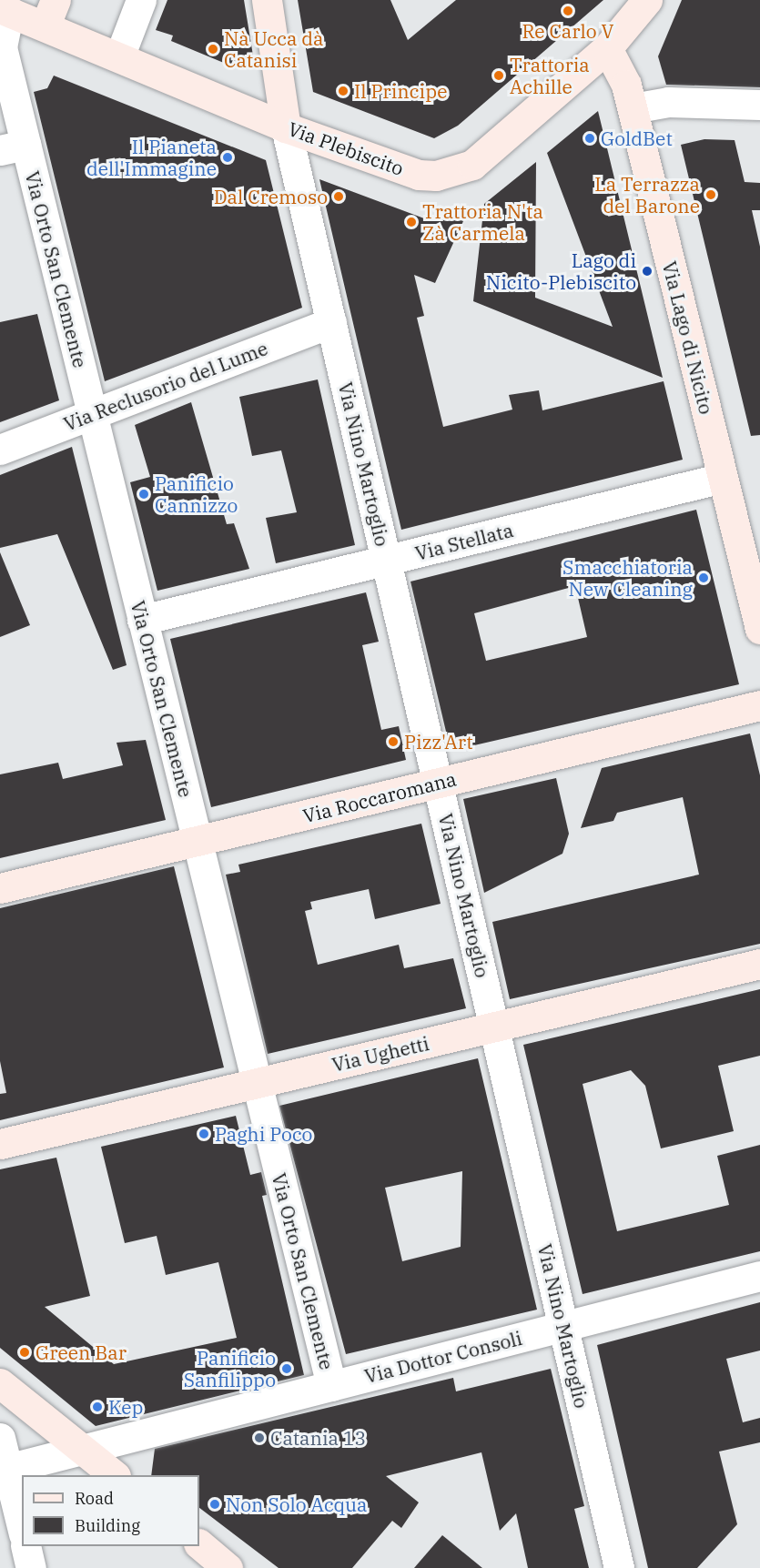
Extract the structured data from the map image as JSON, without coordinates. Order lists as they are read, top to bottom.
{
  "streets": {
    "street": [
      "Via Plebiscito",
      "Via Orto San Clemente",
      "Via Lago di Nicito",
      "Via Reclusorio del Lume",
      "Via Nino Martoglio",
      "Via Stellata",
      "Via Roccaromana",
      "Via Ughetti",
      "Via Dottor Consoli"
    ]
  },
  "crossings": [
    ["Via Plebiscito", "Via Orto San Clemente"],
    ["Via Plebiscito", "Via Lago di Nicito"],
    ["Via Plebiscito", "Via Nino Martoglio"],
    ["Via Orto San Clemente", "Via Reclusorio del Lume"],
    ["Via Orto San Clemente", "Via Stellata"],
    ["Via Orto San Clemente", "Via Roccaromana"],
    ["Via Orto San Clemente", "Via Ughetti"],
    ["Via Orto San Clemente", "Via Dottor Consoli"],
    ["Via Lago di Nicito", "Via Stellata"],
    ["Via Reclusorio del Lume", "Via Nino Martoglio"],
    ["Via Nino Martoglio", "Via Stellata"],
    ["Via Nino Martoglio", "Via Roccaromana"],
    ["Via Nino Martoglio", "Via Ughetti"],
    ["Via Nino Martoglio", "Via Dottor Consoli"]
  ],
  "places": [
    "Re Carlo V",
    "Nà Ucca dà Catanisi",
    "Trattoria Achille",
    "Il Principe",
    "GoldBet",
    "Il Pianeta dell'Immagine",
    "La Terrazza del Barone",
    "Dal Cremoso",
    "Trattoria N'ta Zà Carmela",
    "Lago di Nicito-Plebiscito",
    "Panificio Cannizzo",
    "Smacchiatoria New Cleaning",
    "Pizz'Art",
    "Paghi Poco",
    "Green Bar",
    "Panificio Sanfilippo",
    "Kep",
    "Catania 13",
    "Non Solo Acqua"
  ],
  "legend": ["Road", "Building"]
}
